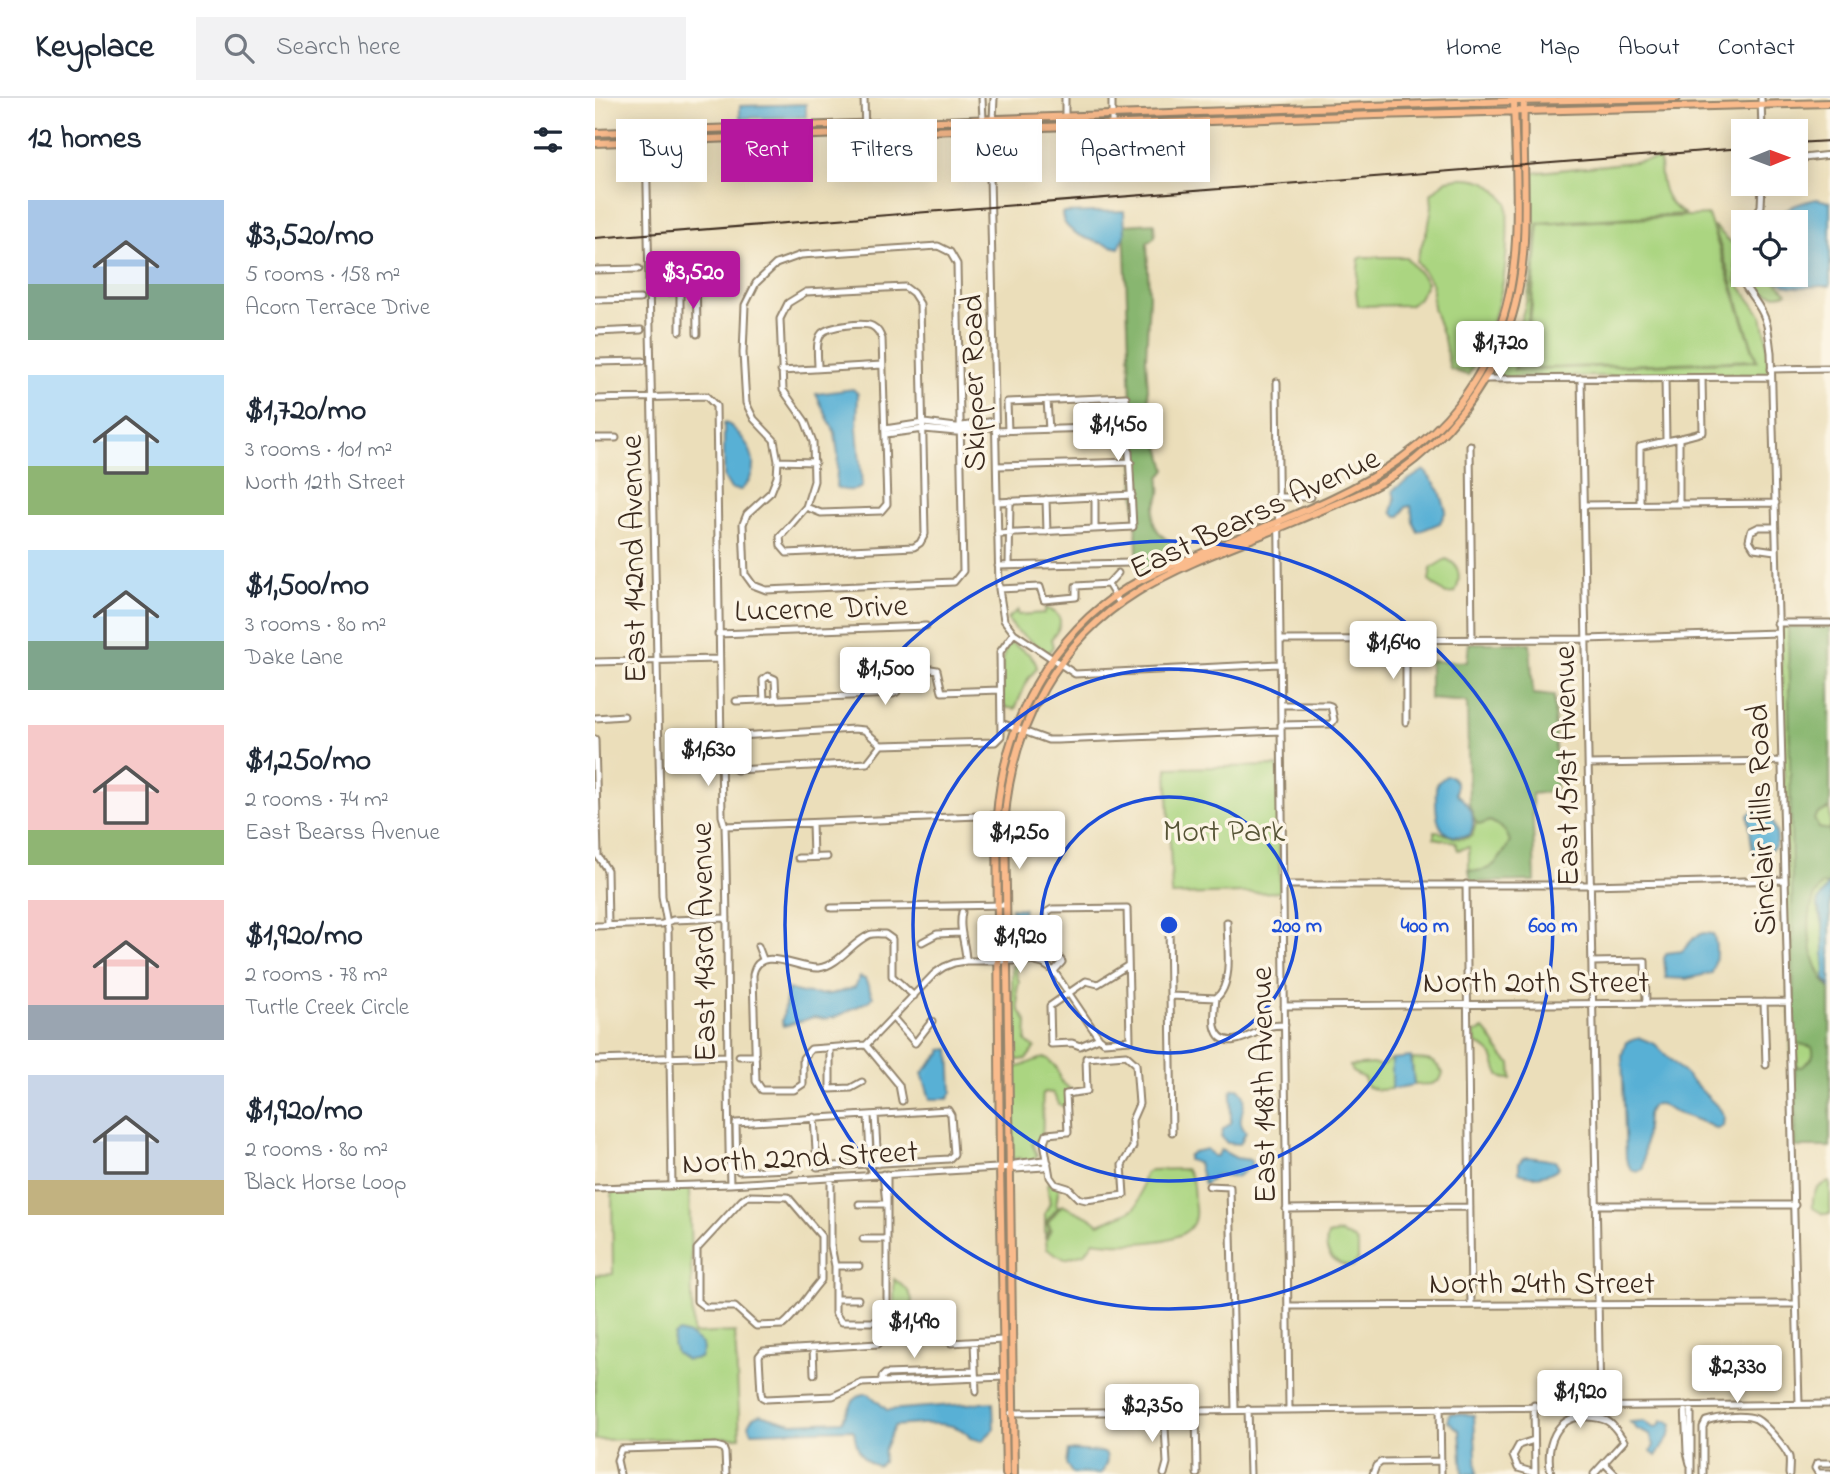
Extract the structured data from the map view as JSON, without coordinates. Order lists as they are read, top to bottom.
{
  "streets": {
    "main road": ["East Bearss Avenue"],
    "street": [
      "Skipper Road",
      "East 142nd Avenue",
      "Lucerne Drive",
      "East 151st Avenue",
      "Sinclair Hills Road",
      "East 143rd Avenue",
      "North 20th Street",
      "East 148th Avenue",
      "North 22nd Street",
      "North 24th Street"
    ]
  },
  "crossings": [
    ["East Bearss Avenue", "East 148th Avenue"],
    ["East Bearss Avenue", "North 22nd Street"],
    ["East 142nd Avenue", "East 143rd Avenue"],
    ["East 142nd Avenue", "North 22nd Street"],
    ["Lucerne Drive", "East 143rd Avenue"],
    ["East 151st Avenue", "North 20th Street"],
    ["East 151st Avenue", "North 24th Street"],
    ["Sinclair Hills Road", "North 20th Street"],
    ["Sinclair Hills Road", "North 24th Street"],
    ["East 143rd Avenue", "North 22nd Street"],
    ["North 20th Street", "East 148th Avenue"],
    ["East 148th Avenue", "North 24th Street"]
  ],
  "parks": ["Mort Park"],
  "north": "right",
  "page": {
    "header": "Keyplace",
    "search": "Search here",
    "nav": [
      "Home",
      "Map",
      "About",
      "Contact"
    ],
    "heading": "12 homes",
    "chip": [
      "Buy",
      "Rent",
      "Filters",
      "New",
      "Apartment"
    ],
    "list": [
      {
        "name": "$3,520/mo",
        "note": "5 rooms · 158 m² · Acorn Terrace Drive"
      },
      {
        "name": "$1,720/mo",
        "note": "3 rooms · 101 m² · North 12th Street"
      },
      {
        "name": "$1,500/mo",
        "note": "3 rooms · 80 m² · Dake Lane"
      },
      {
        "name": "$1,250/mo",
        "note": "2 rooms · 74 m² · East Bearss Avenue"
      },
      {
        "name": "$1,920/mo",
        "note": "2 rooms · 78 m² · Turtle Creek Circle"
      },
      {
        "name": "$1,920/mo",
        "note": "2 rooms · 80 m² · Black Horse Loop"
      }
    ],
    "price": [
      "$3,520",
      "$1,720",
      "$1,450",
      "$1,640",
      "$1,500",
      "$1,630",
      "$1,250",
      "$1,920",
      "$1,490",
      "$2,330",
      "$1,920",
      "$2,350"
    ]
  },
  "rings": ["200 m", "400 m", "600 m"]
}
